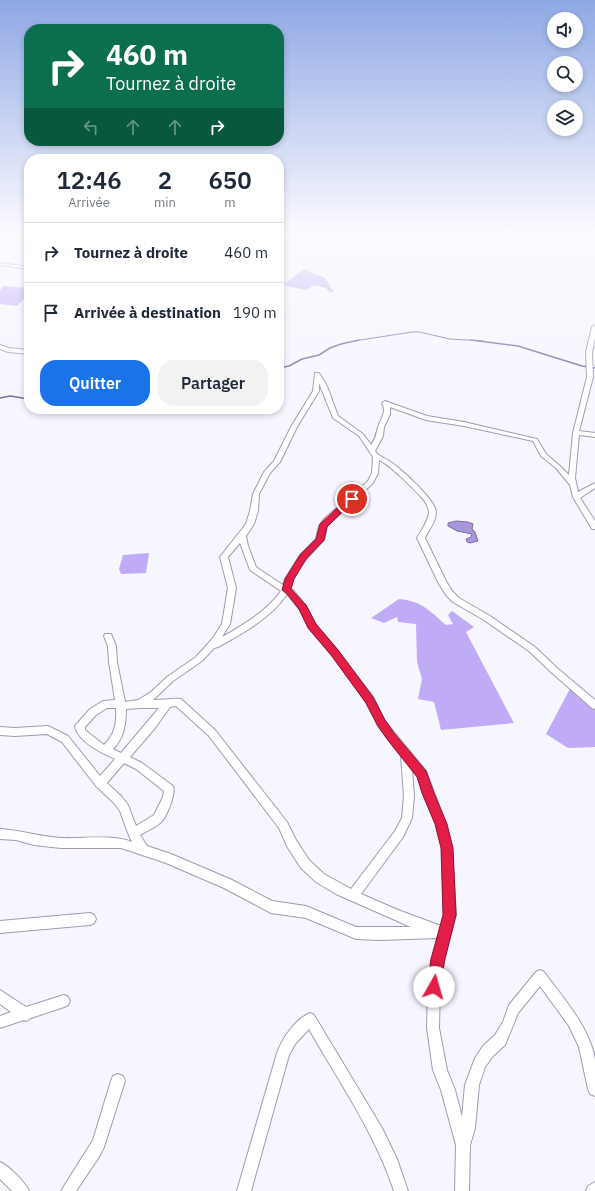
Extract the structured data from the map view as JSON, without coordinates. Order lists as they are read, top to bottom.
{
  "page": {
    "turn": ["460 m", "Tournez à droite"],
    "eta": [
      "12:46",
      "Arrivée",
      "2",
      "min",
      "650",
      "m"
    ],
    "list": [
      {
        "name": "Tournez à droite",
        "value": "460 m"
      },
      {
        "name": "Arrivée à destination",
        "value": "190 m"
      }
    ],
    "buttons": ["Quitter", "Partager"]
  }
}
